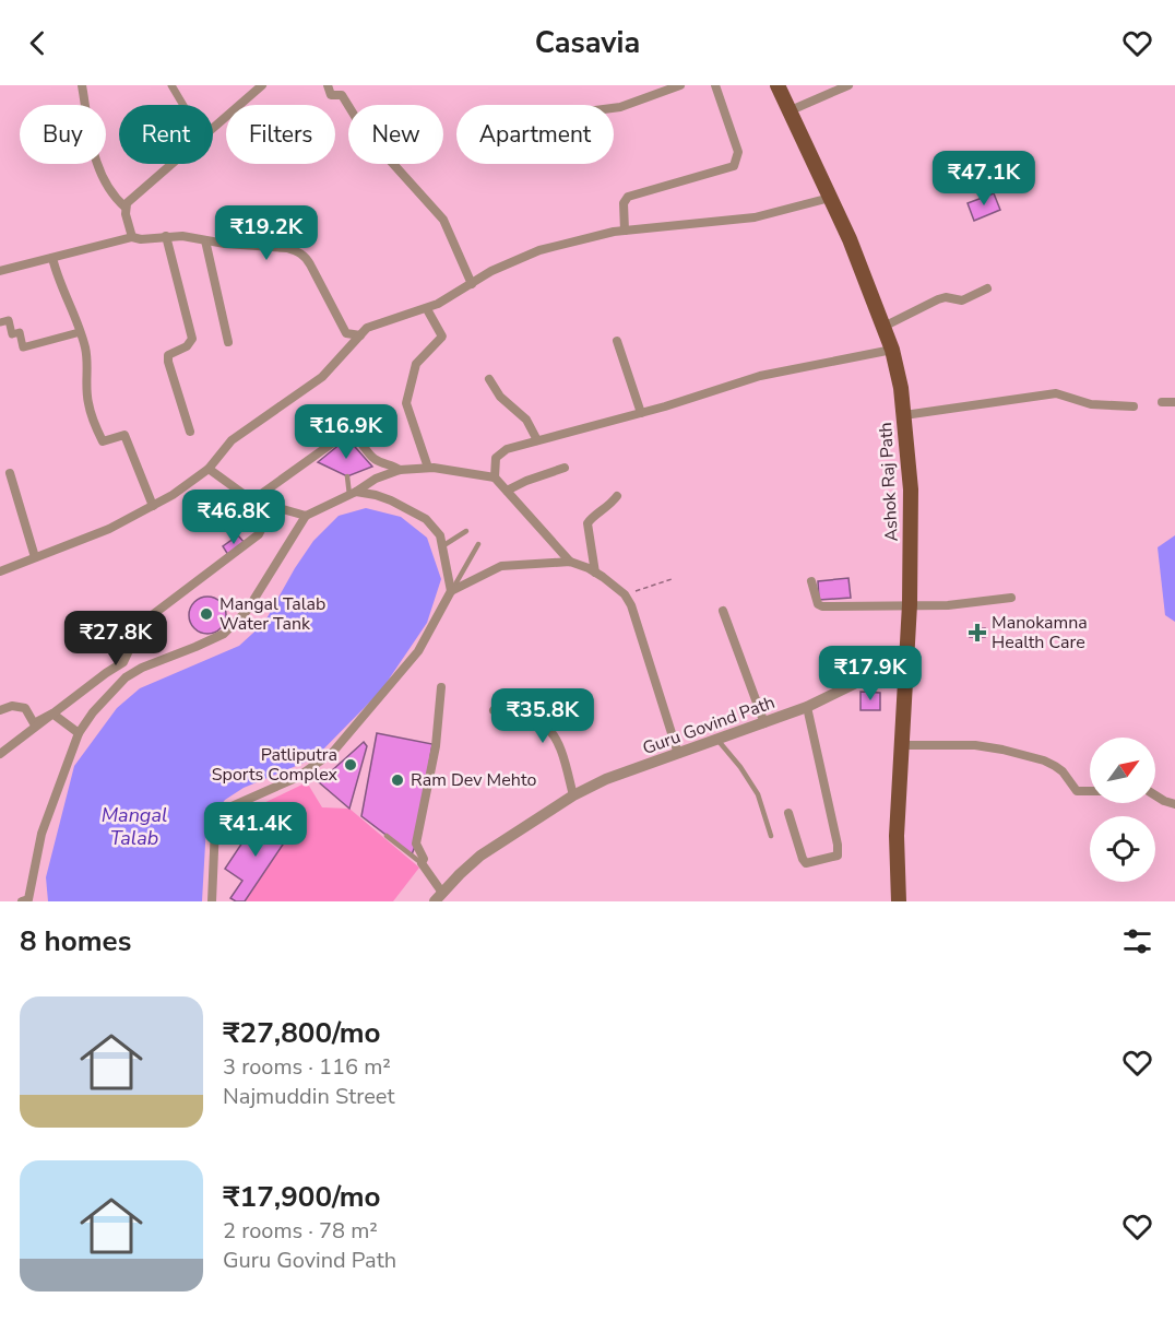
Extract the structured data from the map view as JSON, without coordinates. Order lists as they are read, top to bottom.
{
  "streets": {
    "main road": ["Ashok Raj Path"],
    "street": ["Guru Govind Path"]
  },
  "crossings": [
    ["Ashok Raj Path", "Guru Govind Path"]
  ],
  "water": ["Mangal Talab"],
  "places": {
    "other": ["Mangal Talab Water Tank", "Patliputra Sports Complex", "Ram Dev Mehto"],
    "health": ["Manokamna Health Care"]
  },
  "north": "top right",
  "page": {
    "header": "Casavia",
    "chip": [
      "Buy",
      "Rent",
      "Filters",
      "New",
      "Apartment"
    ],
    "price": [
      "₹47.1K",
      "₹19.2K",
      "₹16.9K",
      "₹46.8K",
      "₹27.8K",
      "₹17.9K",
      "₹35.8K",
      "₹41.4K"
    ],
    "heading": "8 homes",
    "list": [
      {
        "name": "₹27,800/mo",
        "note": "3 rooms · 116 m² · Najmuddin Street"
      },
      {
        "name": "₹17,900/mo",
        "note": "2 rooms · 78 m² · Guru Govind Path"
      }
    ]
  }
}
